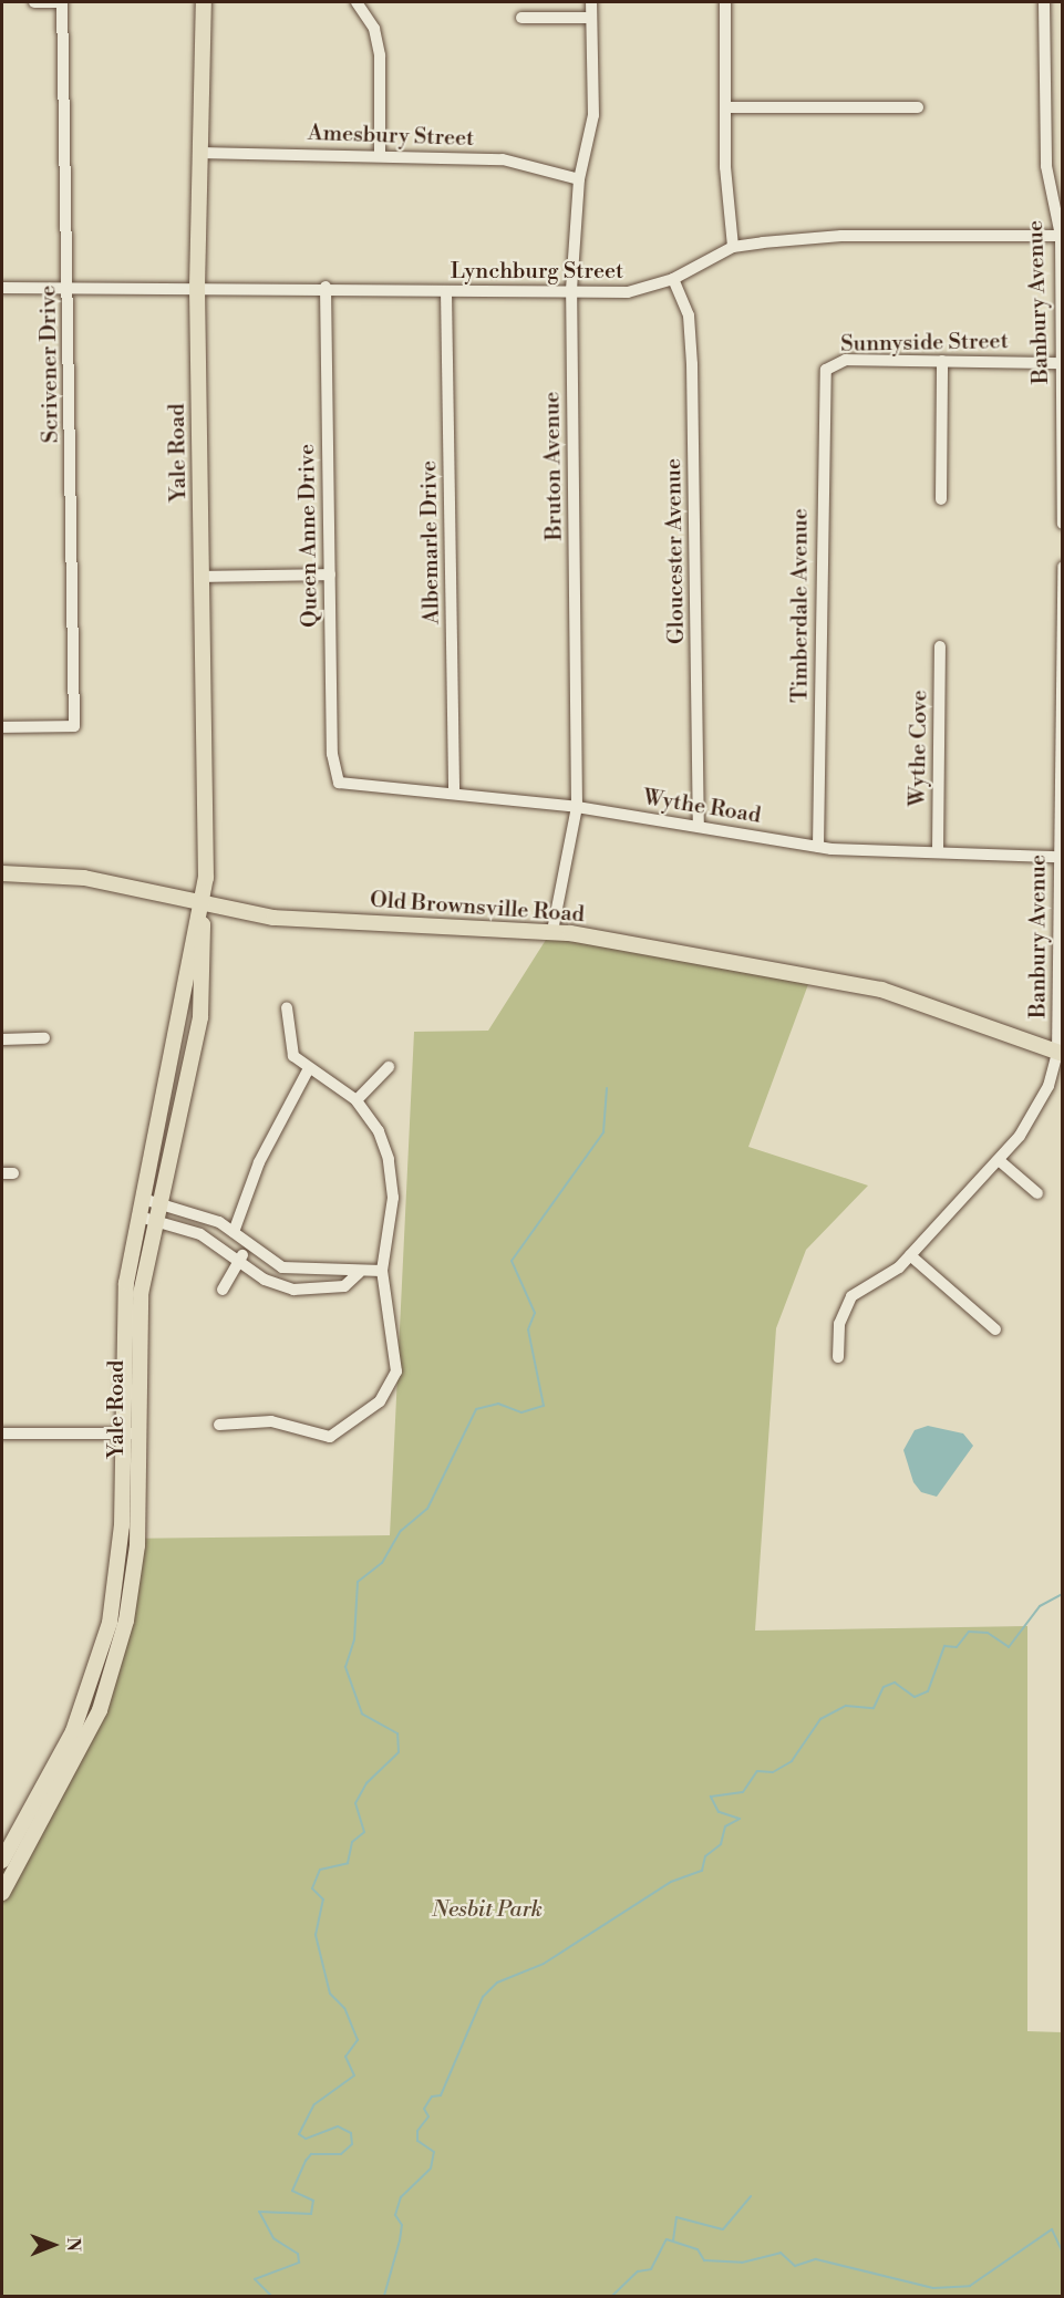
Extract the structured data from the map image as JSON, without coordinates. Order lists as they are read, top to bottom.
{
  "streets": {
    "main road": ["Yale Road", "Old Brownsville Road"],
    "street": [
      "Amesbury Street",
      "Lynchburg Street",
      "Banbury Avenue",
      "Sunnyside Street",
      "Scrivener Drive",
      "Bruton Avenue",
      "Queen Anne Drive",
      "Albemarle Drive",
      "Gloucester Avenue",
      "Timberdale Avenue",
      "Wythe Cove",
      "Wythe Road"
    ]
  },
  "crossings": [
    ["Amesbury Street", "Yale Road"],
    ["Amesbury Street", "Bruton Avenue"],
    ["Lynchburg Street", "Banbury Avenue"],
    ["Lynchburg Street", "Scrivener Drive"],
    ["Lynchburg Street", "Yale Road"],
    ["Lynchburg Street", "Bruton Avenue"],
    ["Lynchburg Street", "Queen Anne Drive"],
    ["Lynchburg Street", "Albemarle Drive"],
    ["Lynchburg Street", "Gloucester Avenue"],
    ["Banbury Avenue", "Sunnyside Street"],
    ["Banbury Avenue", "Wythe Road"],
    ["Banbury Avenue", "Old Brownsville Road"],
    ["Sunnyside Street", "Timberdale Avenue"],
    ["Yale Road", "Old Brownsville Road"],
    ["Bruton Avenue", "Wythe Road"],
    ["Bruton Avenue", "Old Brownsville Road"],
    ["Queen Anne Drive", "Wythe Road"],
    ["Albemarle Drive", "Wythe Road"],
    ["Gloucester Avenue", "Wythe Road"],
    ["Timberdale Avenue", "Wythe Road"],
    ["Wythe Cove", "Wythe Road"]
  ],
  "parks": ["Nesbit Park"],
  "north": "right"
}
